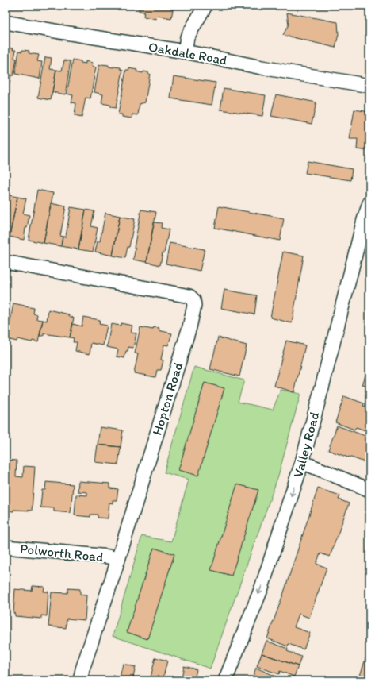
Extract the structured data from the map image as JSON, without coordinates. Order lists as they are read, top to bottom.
{
  "streets": {
    "street": [
      "Oakdale Road",
      "Hopton Road",
      "Valley Road",
      "Polworth Road"
    ]
  },
  "crossings": [
    ["Hopton Road", "Polworth Road"]
  ],
  "one_way": ["Valley Road"]
}
